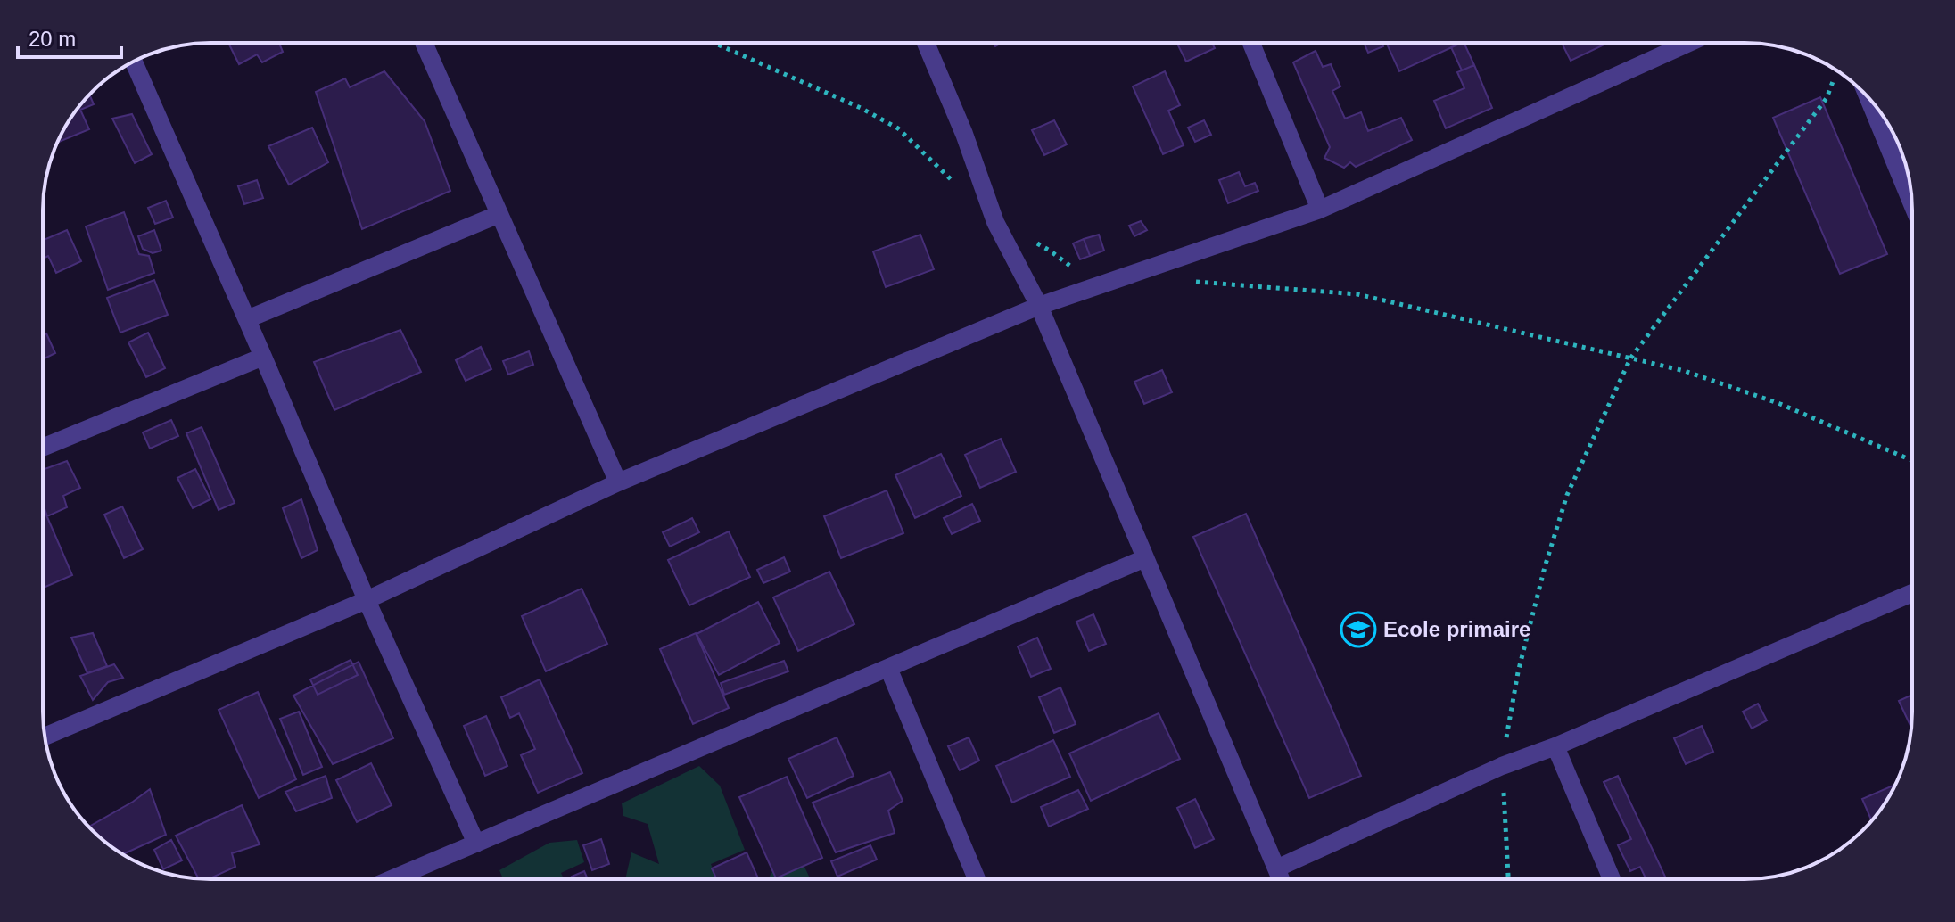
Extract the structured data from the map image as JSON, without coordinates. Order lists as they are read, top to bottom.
{
  "places": {
    "school or university": ["Ecole primaire"]
  },
  "scale_bar": "20 m"
}
